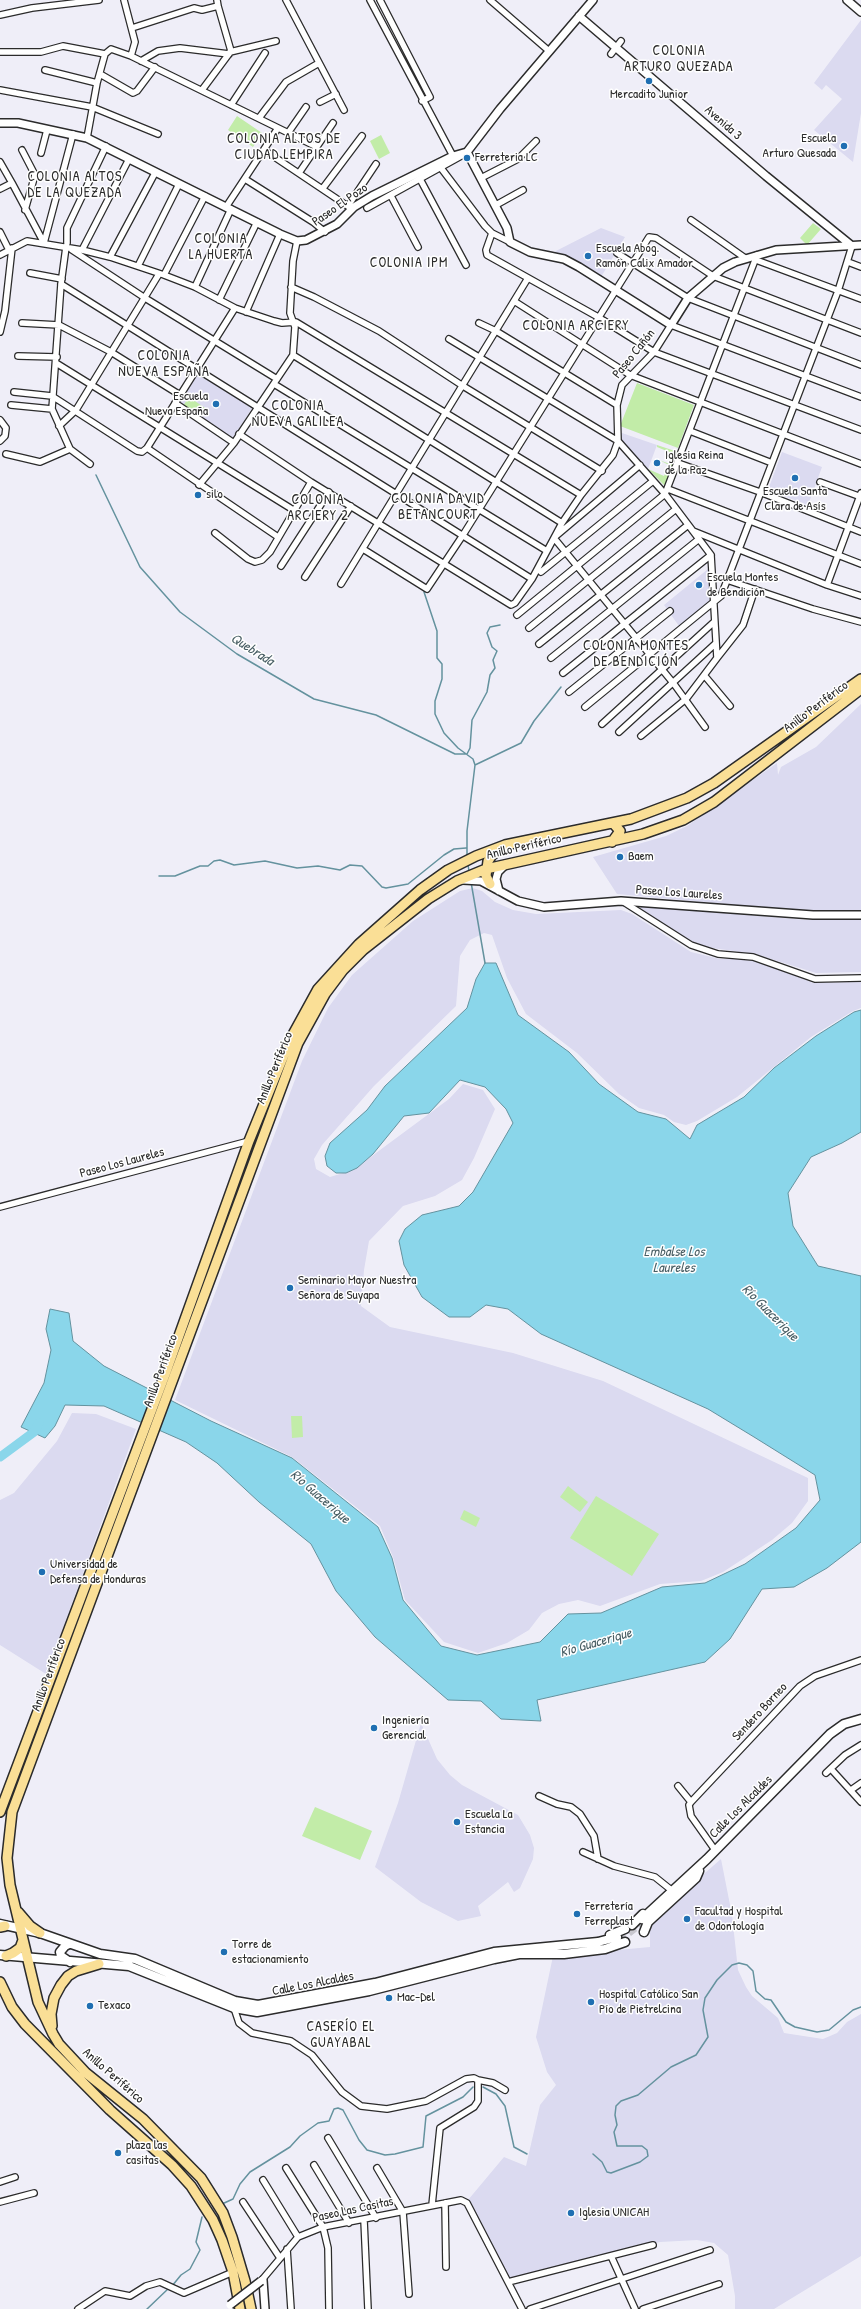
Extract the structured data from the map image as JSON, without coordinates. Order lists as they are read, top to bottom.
{
  "streets": {
    "highway": ["Anillo Periférico"],
    "main road": ["Calle Los Alcaldes"],
    "street": [
      "Avenida 3",
      "Paseo El Pozo",
      "Paseo Cañón",
      "Paseo Los Laureles",
      "Sendero Borneo",
      "Paseo Las Casitas"
    ]
  },
  "crossings": [
    ["Avenida 3", "Paseo Cañón"],
    ["Anillo Periférico", "Paseo Los Laureles"],
    ["Anillo Periférico", "Calle Los Alcaldes"]
  ],
  "districts": [
    "COLONIA ARTURO QUEZADA",
    "COLONIA ALTOS DE CIUDAD LEMPIRA",
    "COLONIA ALTOS DE LA QUEZADA",
    "COLONIA LA HUERTA",
    "COLONIA IPM",
    "COLONIA ARCIERY",
    "COLONIA NUEVA ESPAÑA",
    "COLONIA NUEVA GALILEA",
    "COLONIA DAVID BETANCOURT",
    "COLONIA ARCIERY 2",
    "COLONIA MONTES DE BENDICIÓN",
    "CASERÍO EL GUAYABAL"
  ],
  "water": ["Quebrada", "Embalse Los Laureles", "Río Guacerique"],
  "places": [
    "Mercadito Junior",
    "Escuela Arturo Quesada",
    "Ferreteria LC",
    "Escuela Abog. Ramón Calix Amador",
    "Escuela Nueva España",
    "Iglesia Reina de la Paz",
    "Escuela Santa Clara de Asís",
    "silo",
    "Escuela Montes de Bendición",
    "Baem",
    "Seminario Mayor Nuestra Señora de Suyapa",
    "Universidad de Defensa de Honduras",
    "Ingeniería Gerencial",
    "Escuela La Estancia",
    "Ferretería Ferreplast",
    "Facultad y Hospital de Odontología",
    "Torre de estacionamiento",
    "Mac-Del",
    "Hospital Católico San Pío de Pietrelcina",
    "Texaco",
    "plaza las casitas",
    "Iglesia UNICAH"
  ]
}
